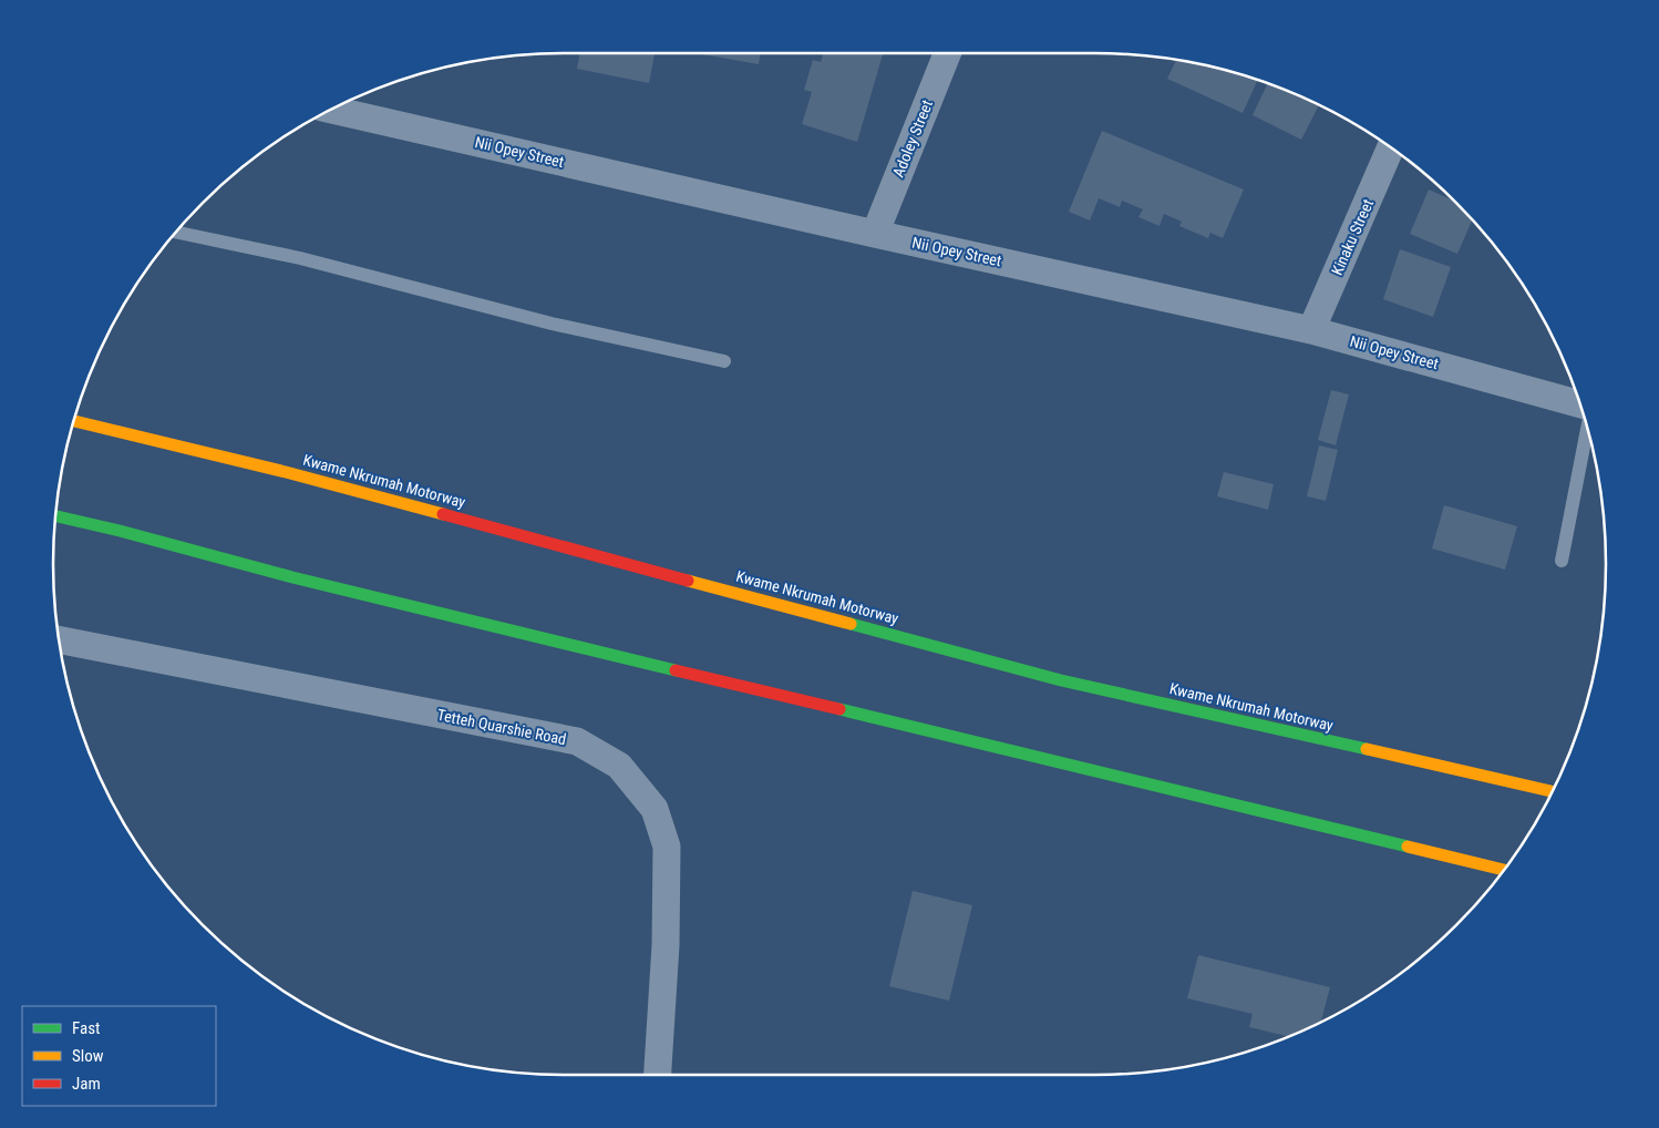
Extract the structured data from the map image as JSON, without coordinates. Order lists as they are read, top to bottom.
{
  "streets": {
    "highway": ["Kwame Nkrumah Motorway"],
    "street": [
      "Adoley Street",
      "Nii Opey Street",
      "Kinaku Street",
      "Tetteh Quarshie Road"
    ]
  },
  "crossings": [
    ["Adoley Street", "Nii Opey Street"],
    ["Nii Opey Street", "Kinaku Street"]
  ],
  "legend": ["Fast", "Slow", "Jam"]
}
